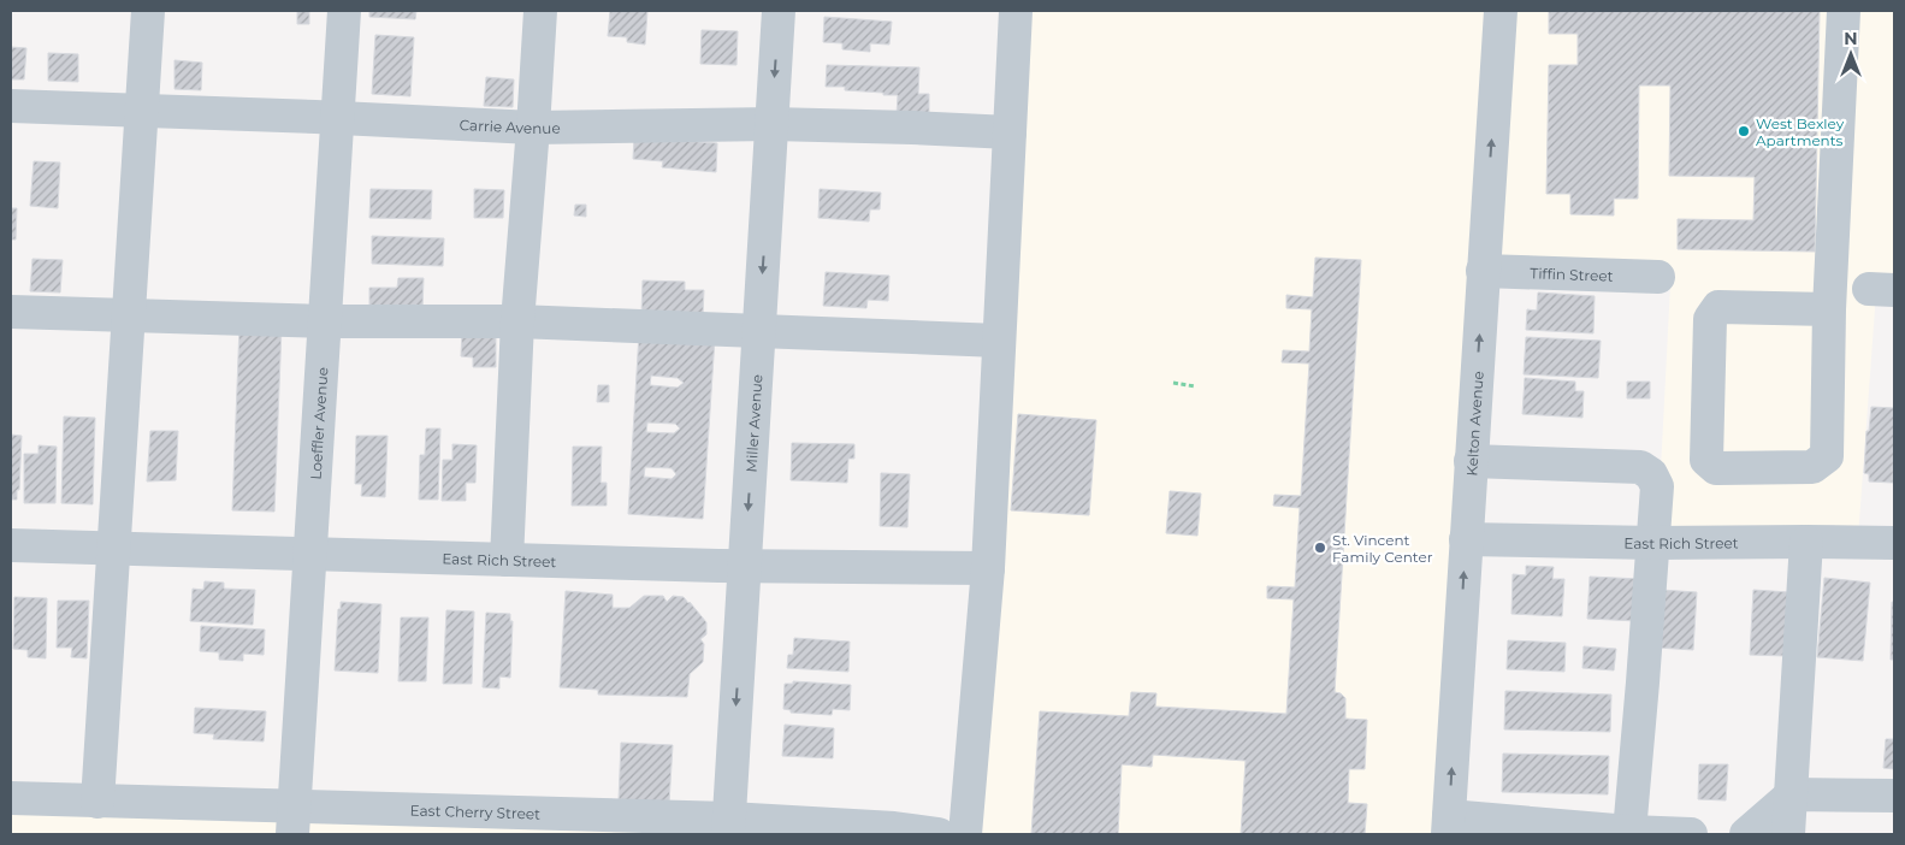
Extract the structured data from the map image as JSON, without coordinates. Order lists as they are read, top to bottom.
{
  "streets": {
    "street": [
      "Carrie Avenue",
      "Tiffin Street",
      "Loeffler Avenue",
      "Miller Avenue",
      "Kelton Avenue",
      "East Rich Street",
      "East Cherry Street"
    ]
  },
  "crossings": [
    ["Carrie Avenue", "Loeffler Avenue"],
    ["Carrie Avenue", "Miller Avenue"],
    ["Tiffin Street", "Kelton Avenue"],
    ["Loeffler Avenue", "East Rich Street"],
    ["Loeffler Avenue", "East Cherry Street"],
    ["Miller Avenue", "East Rich Street"],
    ["Miller Avenue", "East Cherry Street"],
    ["Kelton Avenue", "East Rich Street"]
  ],
  "places": ["West Bexley Apartments", "St. Vincent Family Center"],
  "north": "top"
}
